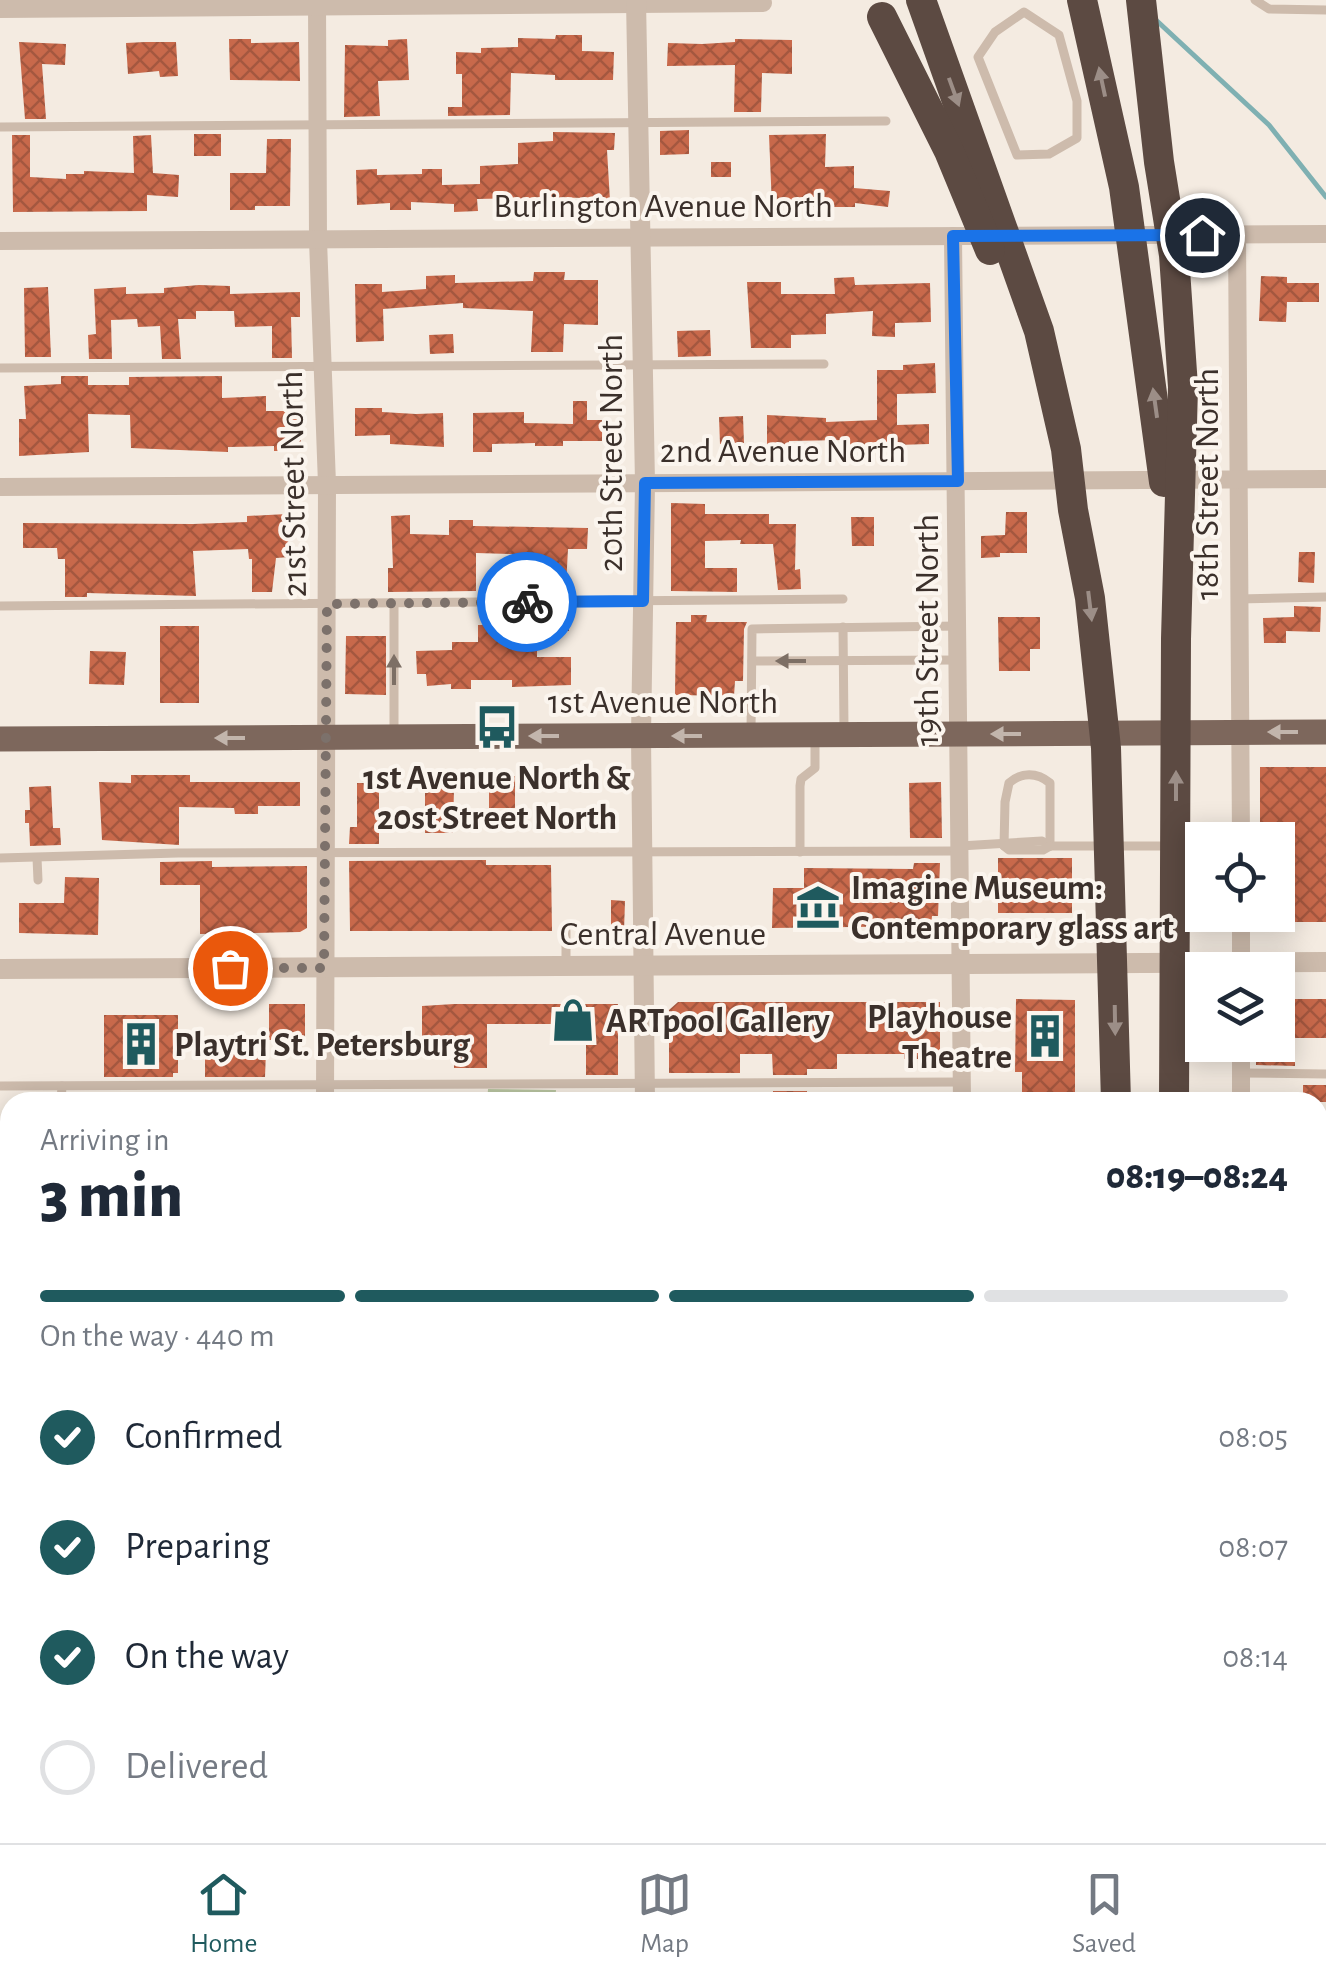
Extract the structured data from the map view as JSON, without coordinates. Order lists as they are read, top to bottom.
{
  "streets": {
    "main road": ["1st Avenue North"],
    "street": [
      "Burlington Avenue North",
      "2nd Avenue North",
      "20th Street North",
      "21st Street North",
      "18th Street North",
      "19th Street North",
      "Central Avenue"
    ]
  },
  "crossings": [
    ["Burlington Avenue North", "20th Street North"],
    ["Burlington Avenue North", "21st Street North"],
    ["Burlington Avenue North", "18th Street North"],
    ["Burlington Avenue North", "19th Street North"],
    ["2nd Avenue North", "20th Street North"],
    ["2nd Avenue North", "21st Street North"],
    ["2nd Avenue North", "18th Street North"],
    ["2nd Avenue North", "19th Street North"],
    ["20th Street North", "1st Avenue North"],
    ["20th Street North", "Central Avenue"],
    ["21st Street North", "1st Avenue North"],
    ["21st Street North", "Central Avenue"],
    ["18th Street North", "1st Avenue North"],
    ["19th Street North", "1st Avenue North"],
    ["19th Street North", "Central Avenue"]
  ],
  "one_way": ["1st Avenue North"],
  "places": {
    "bus stop": ["1st Avenue North & 20st Street North"],
    "museum": ["Imagine Museum: Contemporary glass art"],
    "shop": ["ARTpool Gallery"],
    "building": ["Playhouse Theatre", "Playtri St. Petersburg"]
  },
  "page": {
    "heading": ["3 min", "Arriving in", "08:19–08:24"],
    "bar": "On the way · 440 m",
    "list": [
      ["Confirmed", "08:05"],
      ["Preparing", "08:07"],
      ["On the way", "08:14"],
      "Delivered"
    ],
    "tabs": ["Home", "Map", "Saved"]
  }
}
